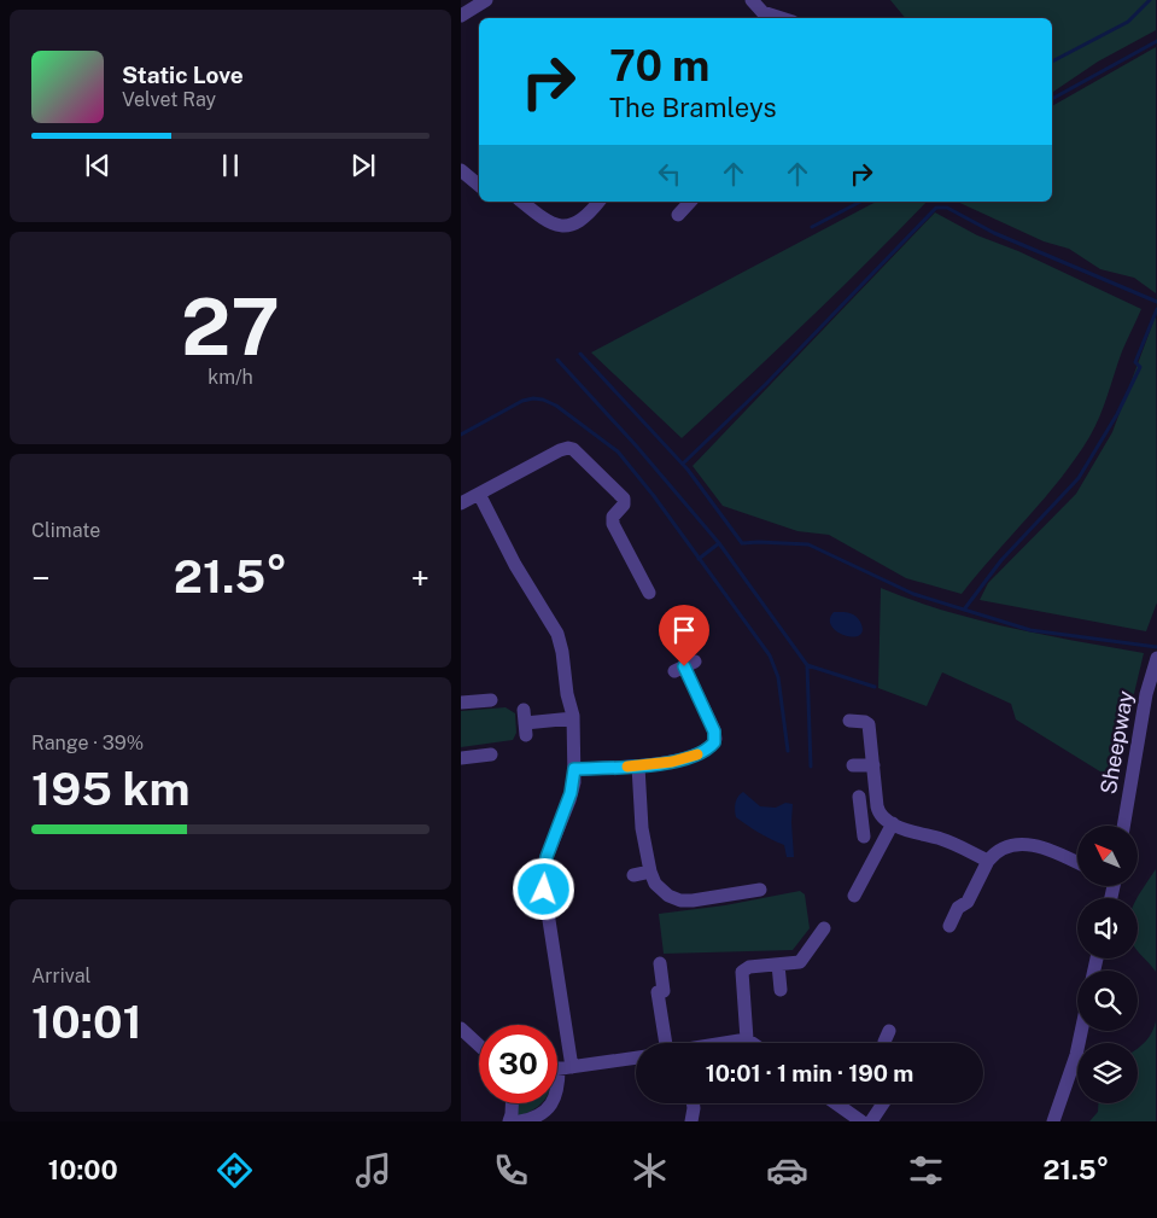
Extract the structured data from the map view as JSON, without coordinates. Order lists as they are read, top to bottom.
{
  "streets": {
    "street": ["Sheepway"]
  },
  "north": "top left",
  "page": {
    "turn": ["70 m", "The Bramleys"],
    "song": ["Static Love", "Velvet Ray"],
    "tile": [
      ["27", "km/h"],
      "Climate",
      ["Range · 39%", "195 km"],
      ["Arrival", "10:01"]
    ],
    "heat": ["−", "21.5°", "+"],
    "limit": "30",
    "trip": "10:01 · 1 min · 190 m",
    "tabs": ["10:00", "21.5°"]
  }
}
